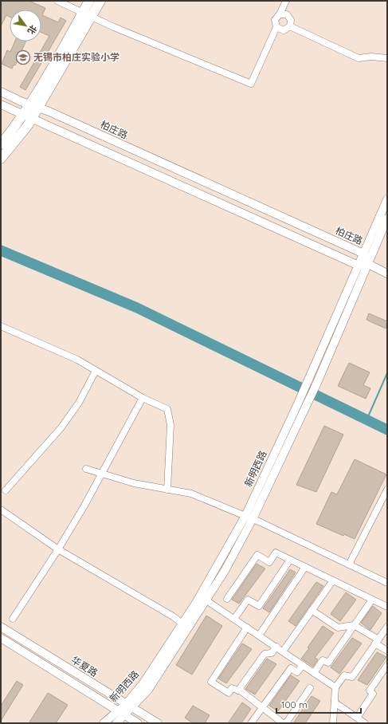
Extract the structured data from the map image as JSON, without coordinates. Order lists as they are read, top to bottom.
{
  "streets": {
    "street": ["柏庄路", "新明西路", "华夏路"]
  },
  "crossings": [
    ["柏庄路", "新明西路"],
    ["新明西路", "华夏路"]
  ],
  "places": {
    "school or university": ["无锡市柏庄实验小学"]
  },
  "scale_bar": "100 m",
  "north": "bottom right"
}
